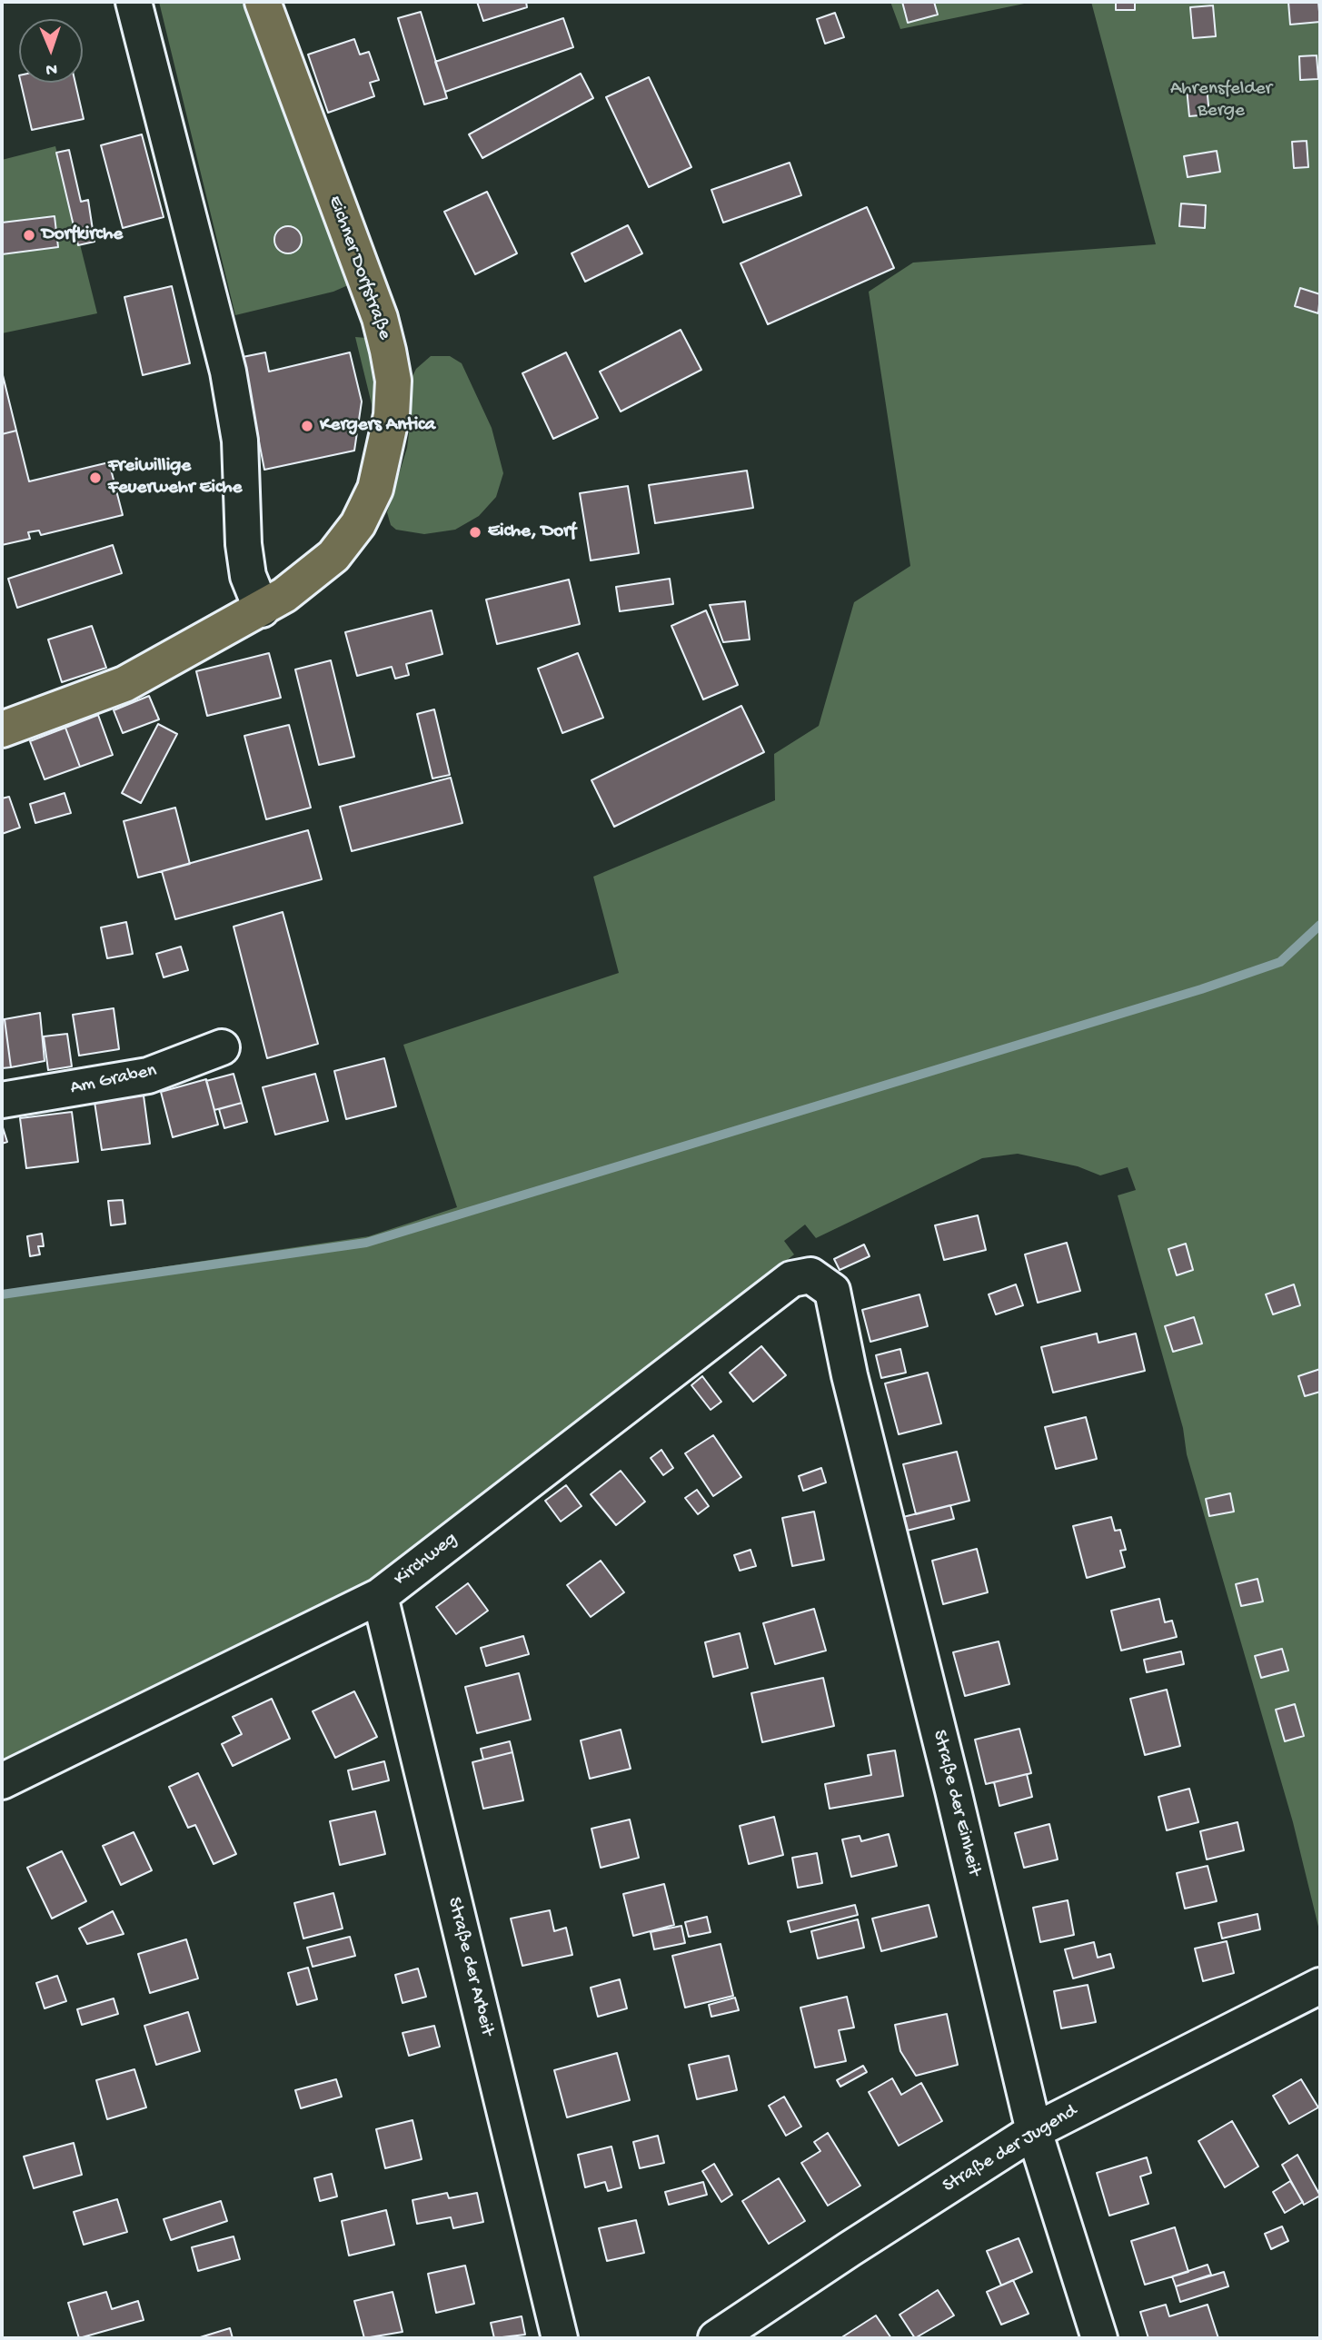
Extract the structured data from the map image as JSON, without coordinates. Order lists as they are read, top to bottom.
{
  "streets": {
    "main road": ["Eichner Dorfstraße"],
    "street": [
      "Am Graben",
      "Kirchweg",
      "Straße der Einheit",
      "Straße der Arbeit",
      "Straße der Jugend"
    ]
  },
  "crossings": [
    ["Kirchweg", "Straße der Einheit"],
    ["Kirchweg", "Straße der Arbeit"],
    ["Straße der Einheit", "Straße der Jugend"]
  ],
  "parks": ["Ahrensfelder Berge"],
  "places": [
    "Dorfkirche",
    "Kergers Antica",
    "Freiwillige Feuerwehr Eiche",
    "Eiche, Dorf"
  ],
  "north": "bottom"
}
